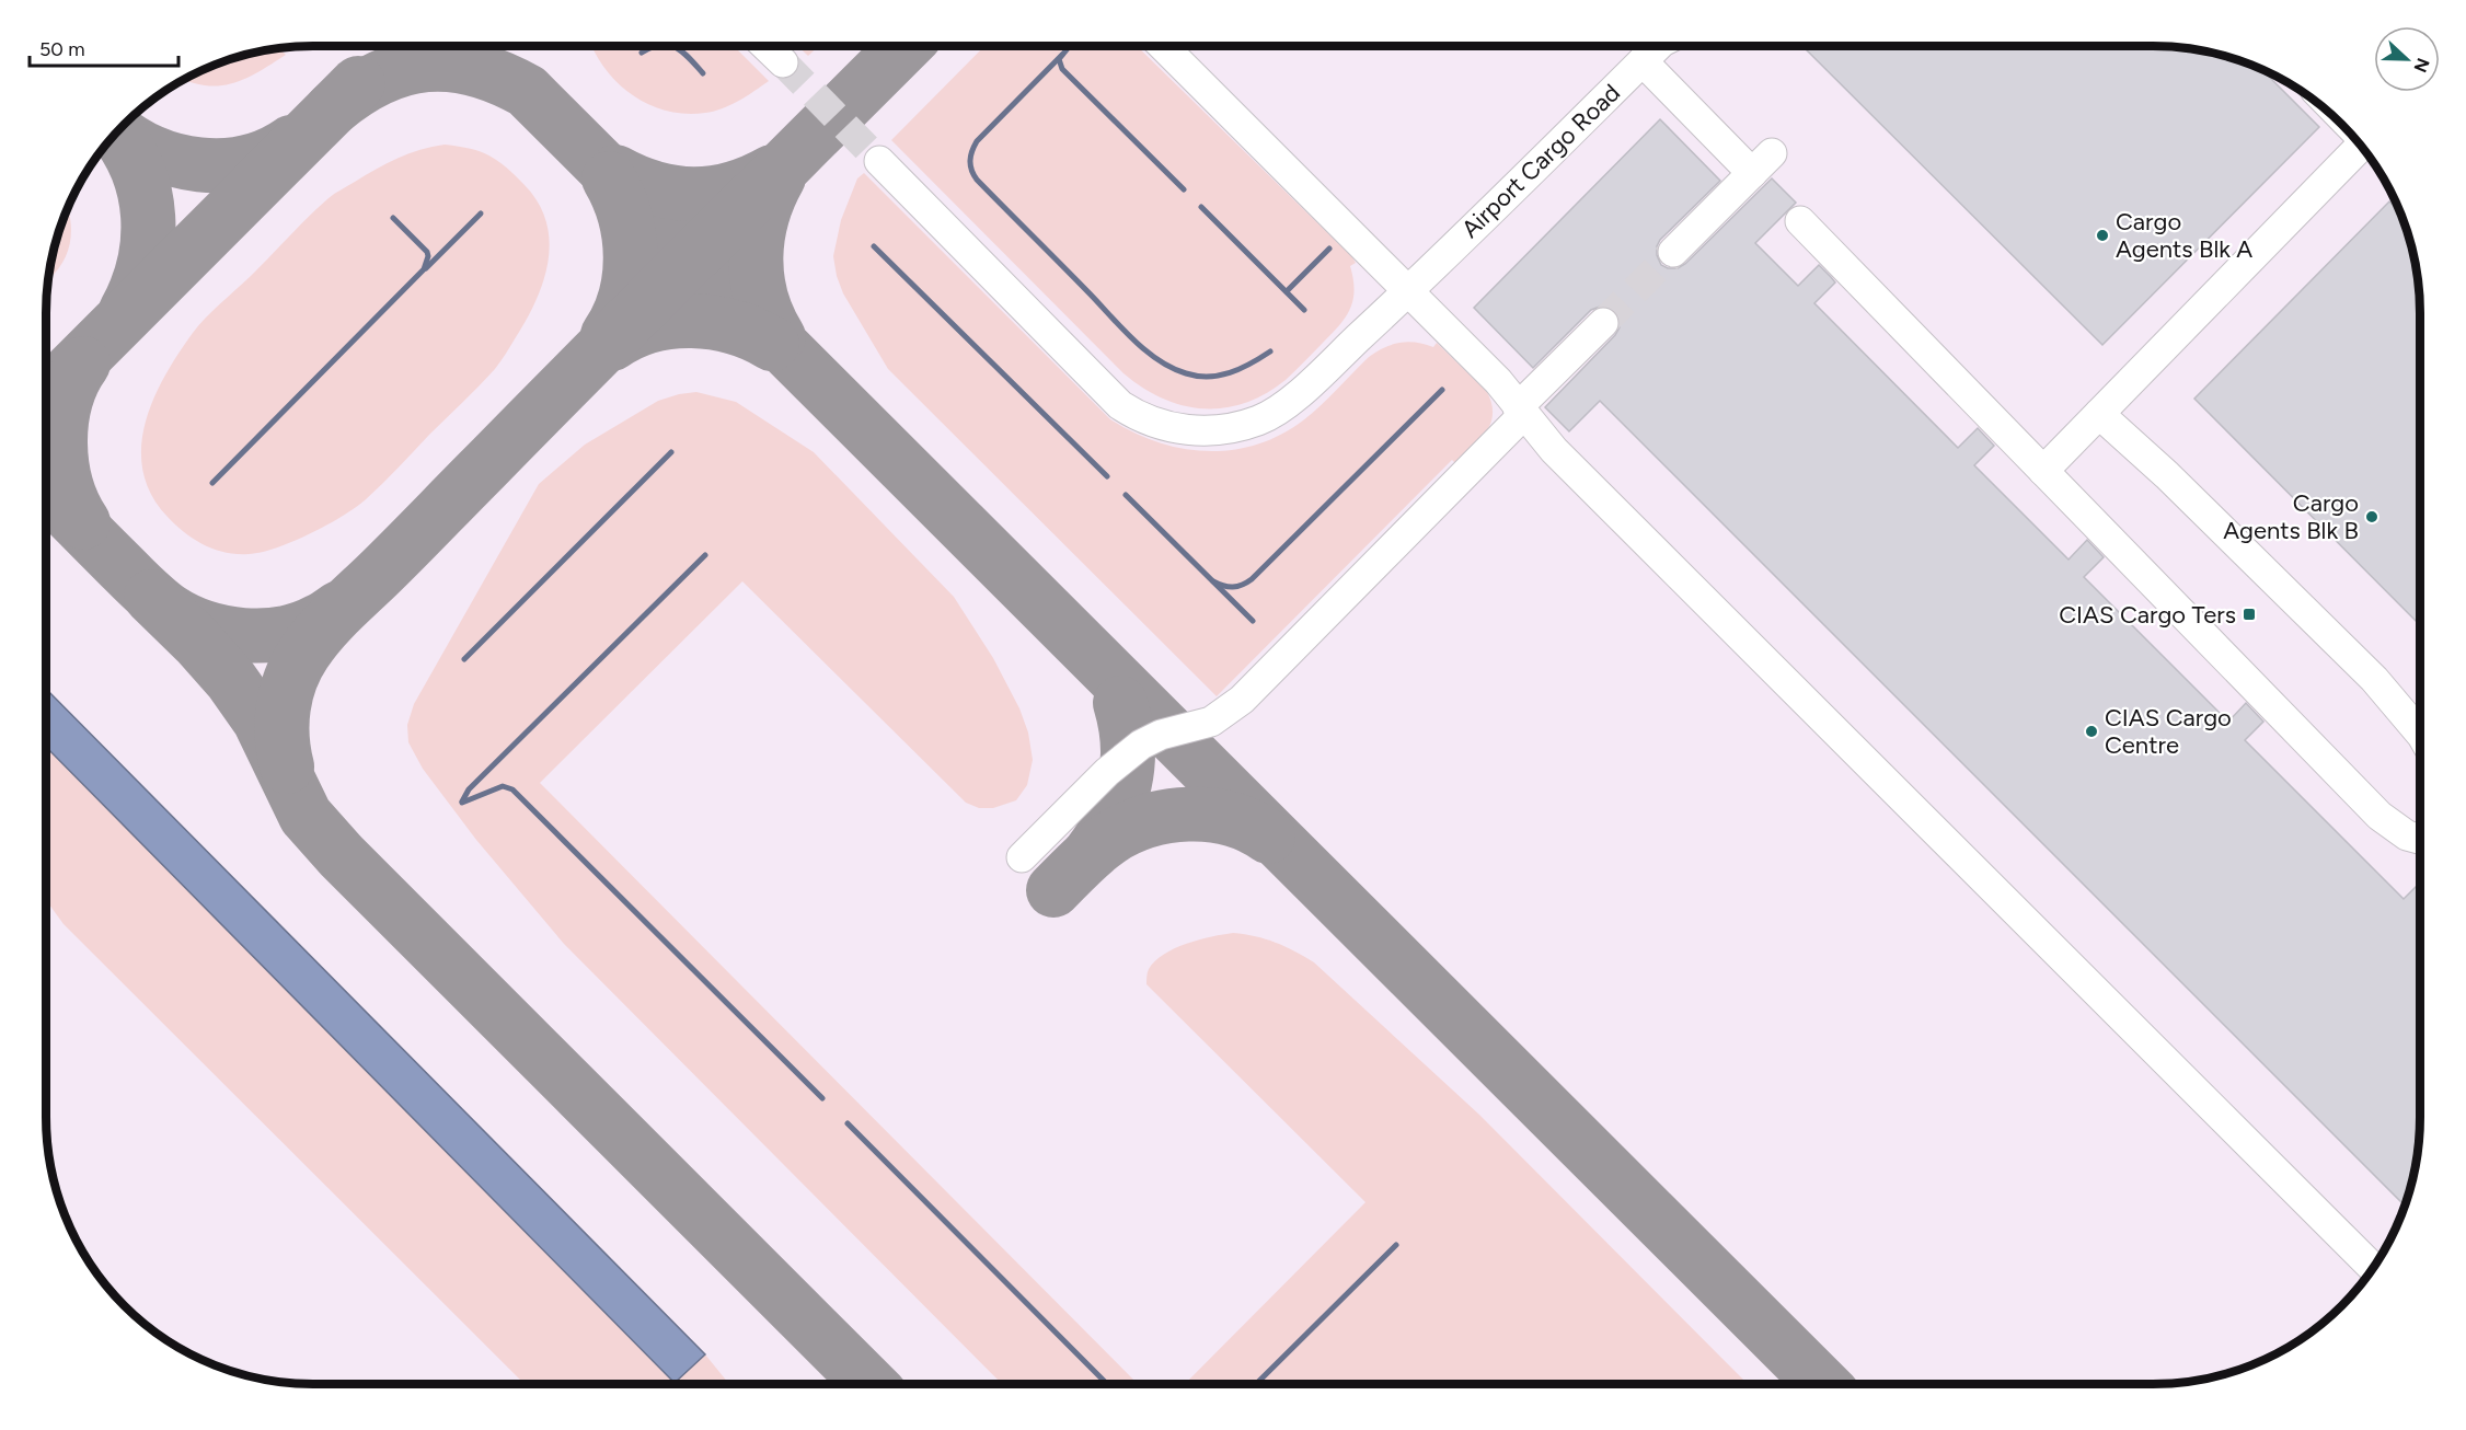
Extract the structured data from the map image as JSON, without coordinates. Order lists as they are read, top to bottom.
{
  "streets": {
    "lane": ["Airport Cargo Road"]
  },
  "places": {
    "other": ["Cargo Agents Blk A", "Cargo Agents Blk B", "CIAS Cargo Centre"],
    "transit": ["CIAS Cargo Ters"]
  },
  "scale_bar": "50 m",
  "north": "right"
}
